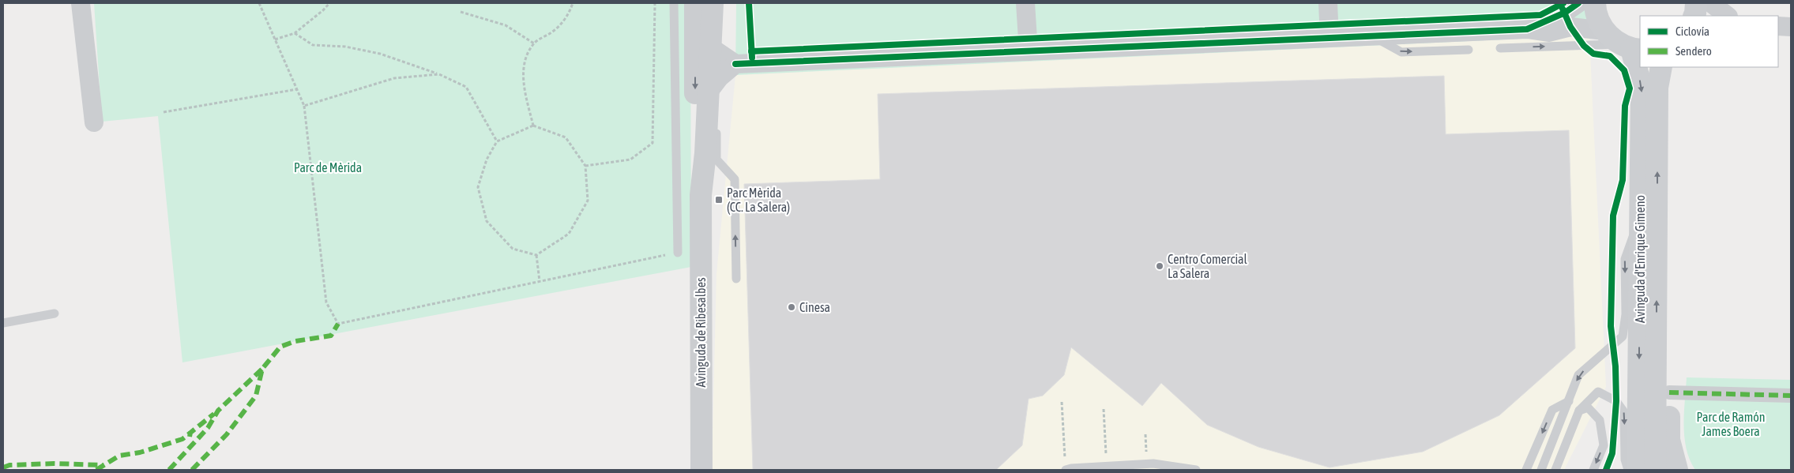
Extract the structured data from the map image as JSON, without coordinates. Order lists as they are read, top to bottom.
{
  "streets": {
    "main road": ["Avinguda d'Enrique Gimeno"],
    "street": ["Avinguda de Ribesalbes"]
  },
  "parks": ["Parc de Mèrida", "Parc de Ramón James Boera"],
  "places": {
    "transit": ["Parc Mèrida (CC. La Salera)"],
    "other": ["Centro Comercial La Salera", "Cinesa"]
  },
  "legend": ["Ciclovía", "Sendero"]
}
